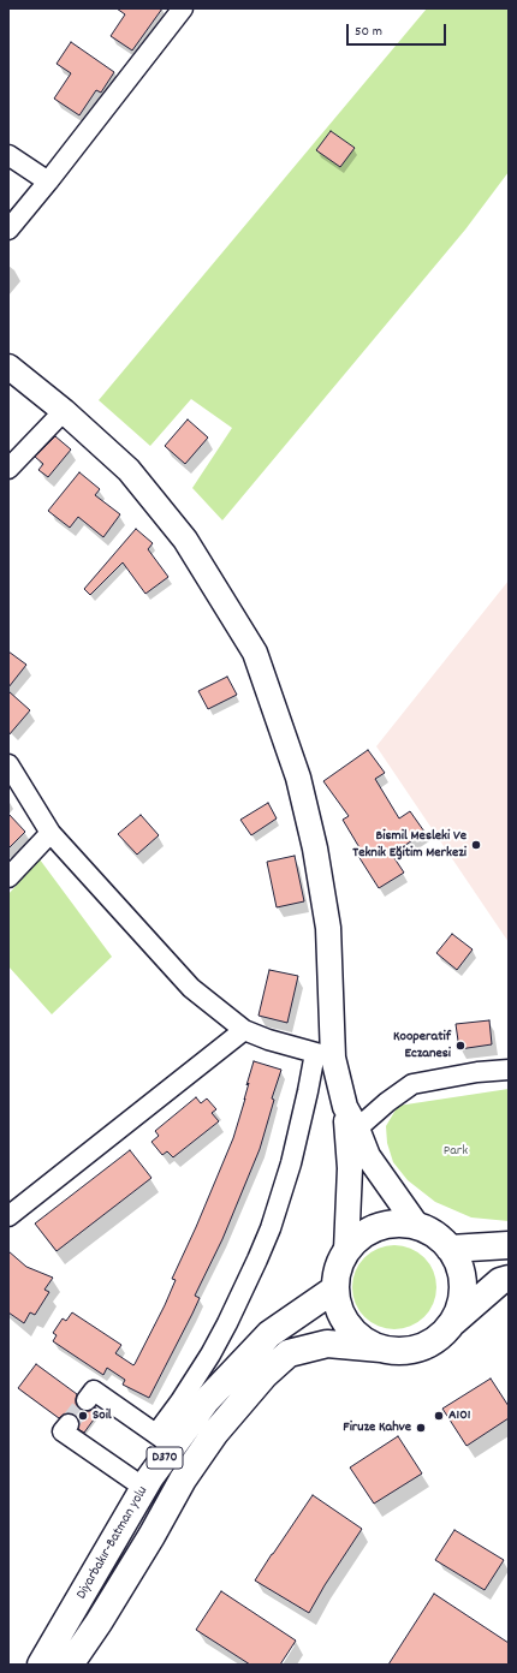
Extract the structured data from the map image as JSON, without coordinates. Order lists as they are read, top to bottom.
{
  "streets": {
    "highway": ["D370", "Diyarbakır-Batman yolu"]
  },
  "parks": ["Park"],
  "places": [
    "Bismil Mesleki Ve Teknik Eğitim Merkezi",
    "Kooperatif Eczanesi",
    "Soil",
    "A101",
    "Firuze Kahve"
  ],
  "scale_bar": "50 m"
}
